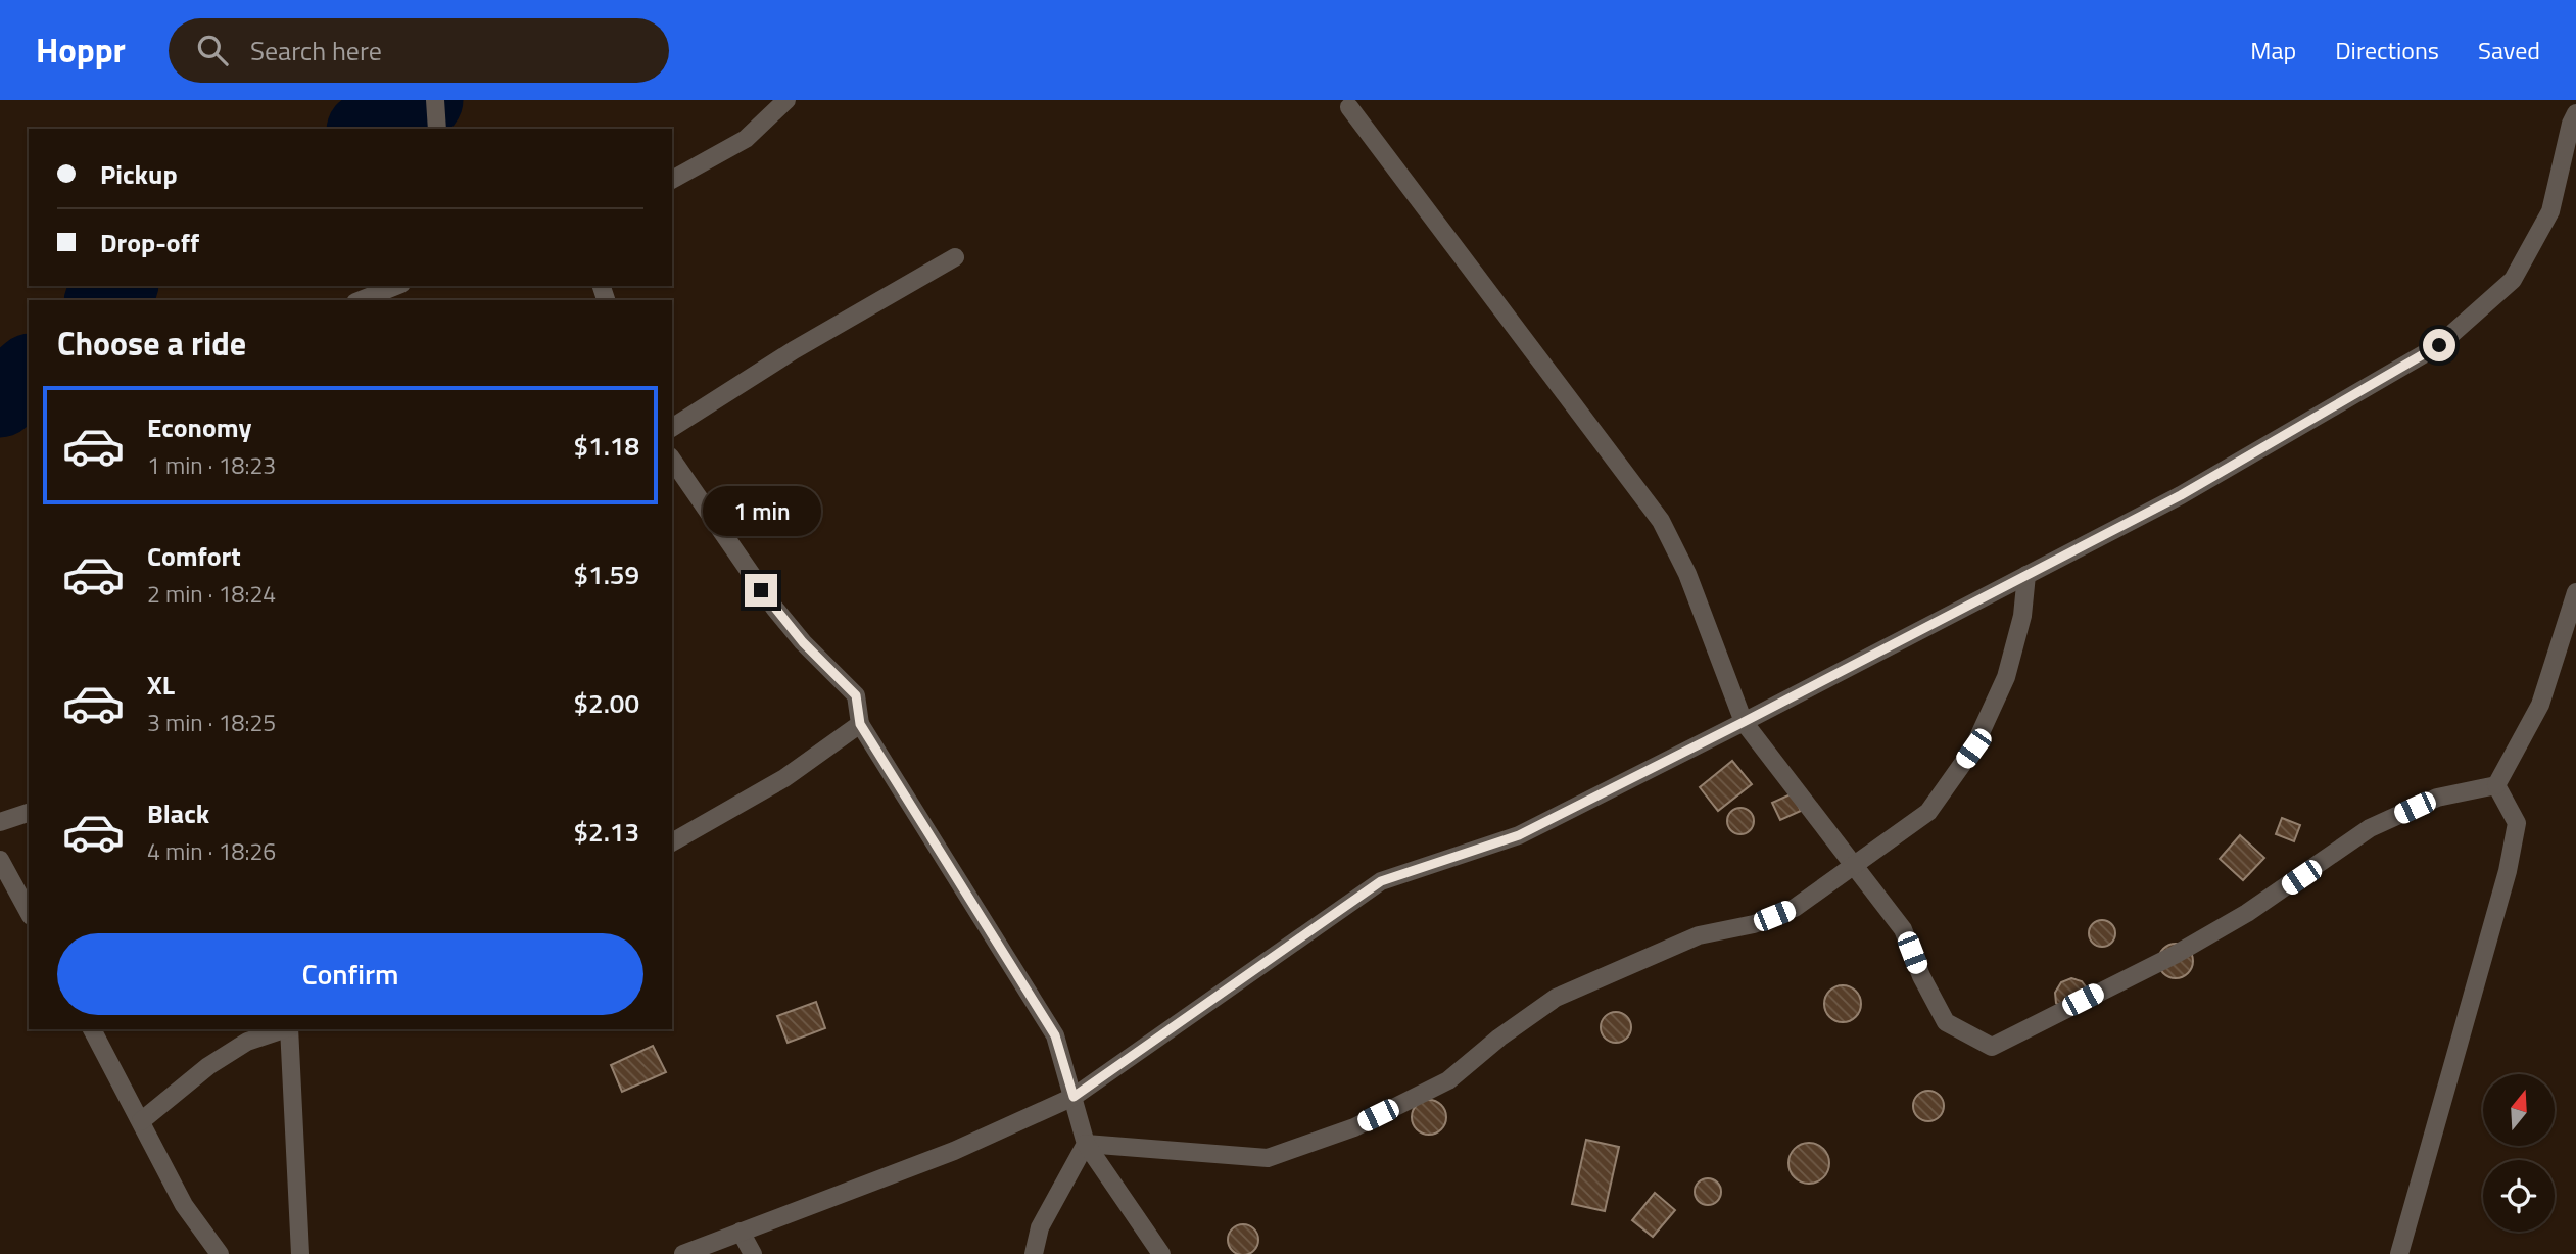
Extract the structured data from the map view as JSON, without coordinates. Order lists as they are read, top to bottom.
{
  "north": "top",
  "page": {
    "header": "Hoppr",
    "search": "Search here",
    "nav": ["Map", "Directions", "Saved"],
    "banner": ["Pickup", "Drop-off"],
    "heading": "Choose a ride",
    "list": [
      {
        "name": "Economy",
        "note": "1 min · 18:23",
        "value": "$1.18"
      },
      {
        "name": "Comfort",
        "note": "2 min · 18:24",
        "value": "$1.59"
      },
      {
        "name": "XL",
        "note": "3 min · 18:25",
        "value": "$2.00"
      },
      {
        "name": "Black",
        "note": "4 min · 18:26",
        "value": "$2.13"
      }
    ],
    "bubble": "1 min",
    "buttons": "Confirm"
  }
}
